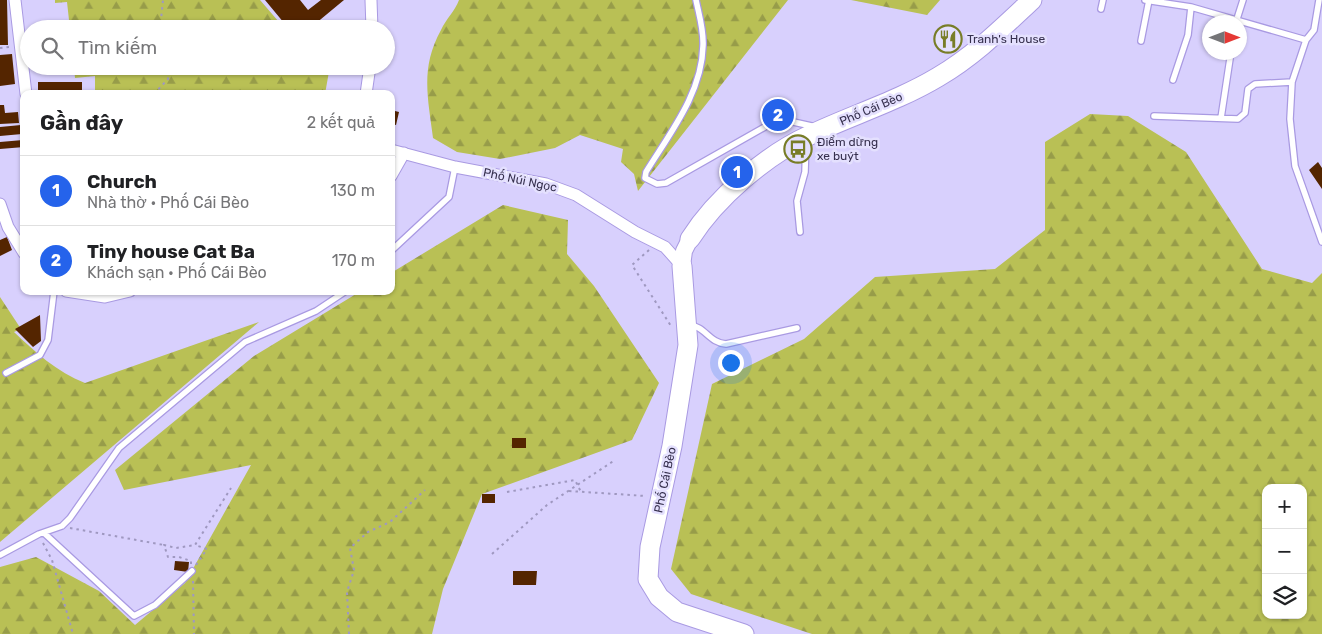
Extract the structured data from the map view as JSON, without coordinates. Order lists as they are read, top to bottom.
{
  "streets": {
    "main road": ["Phố Cái Bèo"],
    "street": ["Phố Núi Ngọc"]
  },
  "places": {
    "restaurant": ["Tranh's House"],
    "bus stop": ["Điểm dừng xe buýt"]
  },
  "north": "right",
  "page": {
    "search": "Tìm kiếm",
    "heading": ["Gần đây", "2 kết quả"],
    "pins": ["2", "1"],
    "list": [
      {
        "mark": "1",
        "name": "Church",
        "note": "Nhà thờ · Phố Cái Bèo",
        "value": "130 m"
      },
      {
        "mark": "2",
        "name": "Tiny house Cat Ba",
        "note": "Khách sạn · Phố Cái Bèo",
        "value": "170 m"
      }
    ],
    "map_buttons": ["+", "−"]
  }
}
